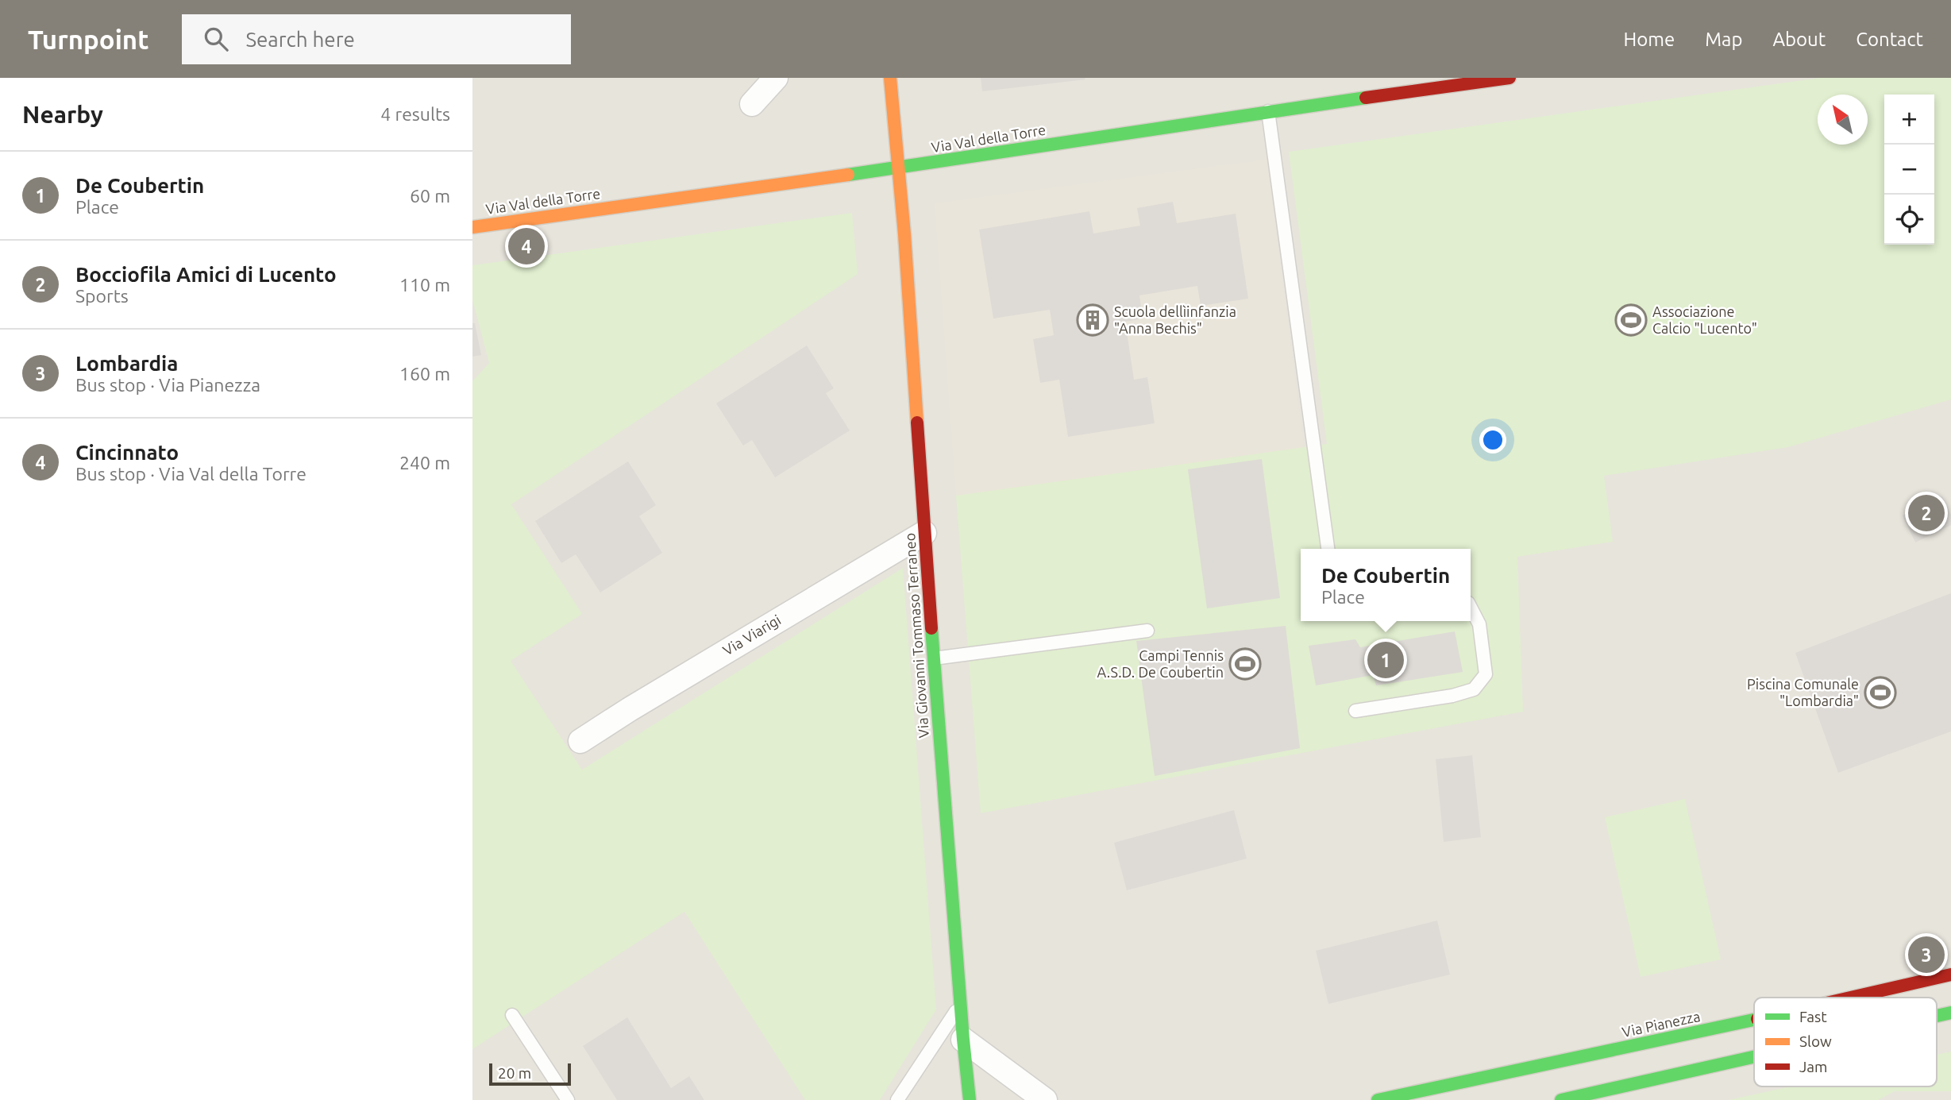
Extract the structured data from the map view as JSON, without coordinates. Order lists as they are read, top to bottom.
{
  "streets": {
    "street": [
      "Via Val della Torre",
      "Via Viarigi",
      "Via Giovanni Tommaso Terraneo",
      "Via Pianezza"
    ]
  },
  "crossings": [
    ["Via Val della Torre", "Via Giovanni Tommaso Terraneo"],
    ["Via Viarigi", "Via Giovanni Tommaso Terraneo"]
  ],
  "places": {
    "building": ["Scuola dellìinfanzia \"Anna Bechis\""],
    "sports": ["Associazione Calcio \"Lucento\"", "Campi Tennis A.S.D. De Coubertin", "Piscina Comunale \"Lombardia\""]
  },
  "legend": ["Fast", "Slow", "Jam"],
  "scale_bar": "20 m",
  "north": "top left",
  "page": {
    "header": "Turnpoint",
    "search": "Search here",
    "nav": [
      "Home",
      "Map",
      "About",
      "Contact"
    ],
    "heading": ["Nearby", "4 results"],
    "map_buttons": ["+", "−"],
    "list": [
      {
        "mark": "1",
        "name": "De Coubertin",
        "note": "Place",
        "value": "60 m"
      },
      {
        "mark": "2",
        "name": "Bocciofila Amici di Lucento",
        "note": "Sports",
        "value": "110 m"
      },
      {
        "mark": "3",
        "name": "Lombardia",
        "note": "Bus stop · Via Pianezza",
        "value": "160 m"
      },
      {
        "mark": "4",
        "name": "Cincinnato",
        "note": "Bus stop · Via Val della Torre",
        "value": "240 m"
      }
    ],
    "pins": [
      "4",
      "2",
      "1",
      "3"
    ],
    "popup": ["De Coubertin", "Place"],
    "scale": "20 m"
  }
}
